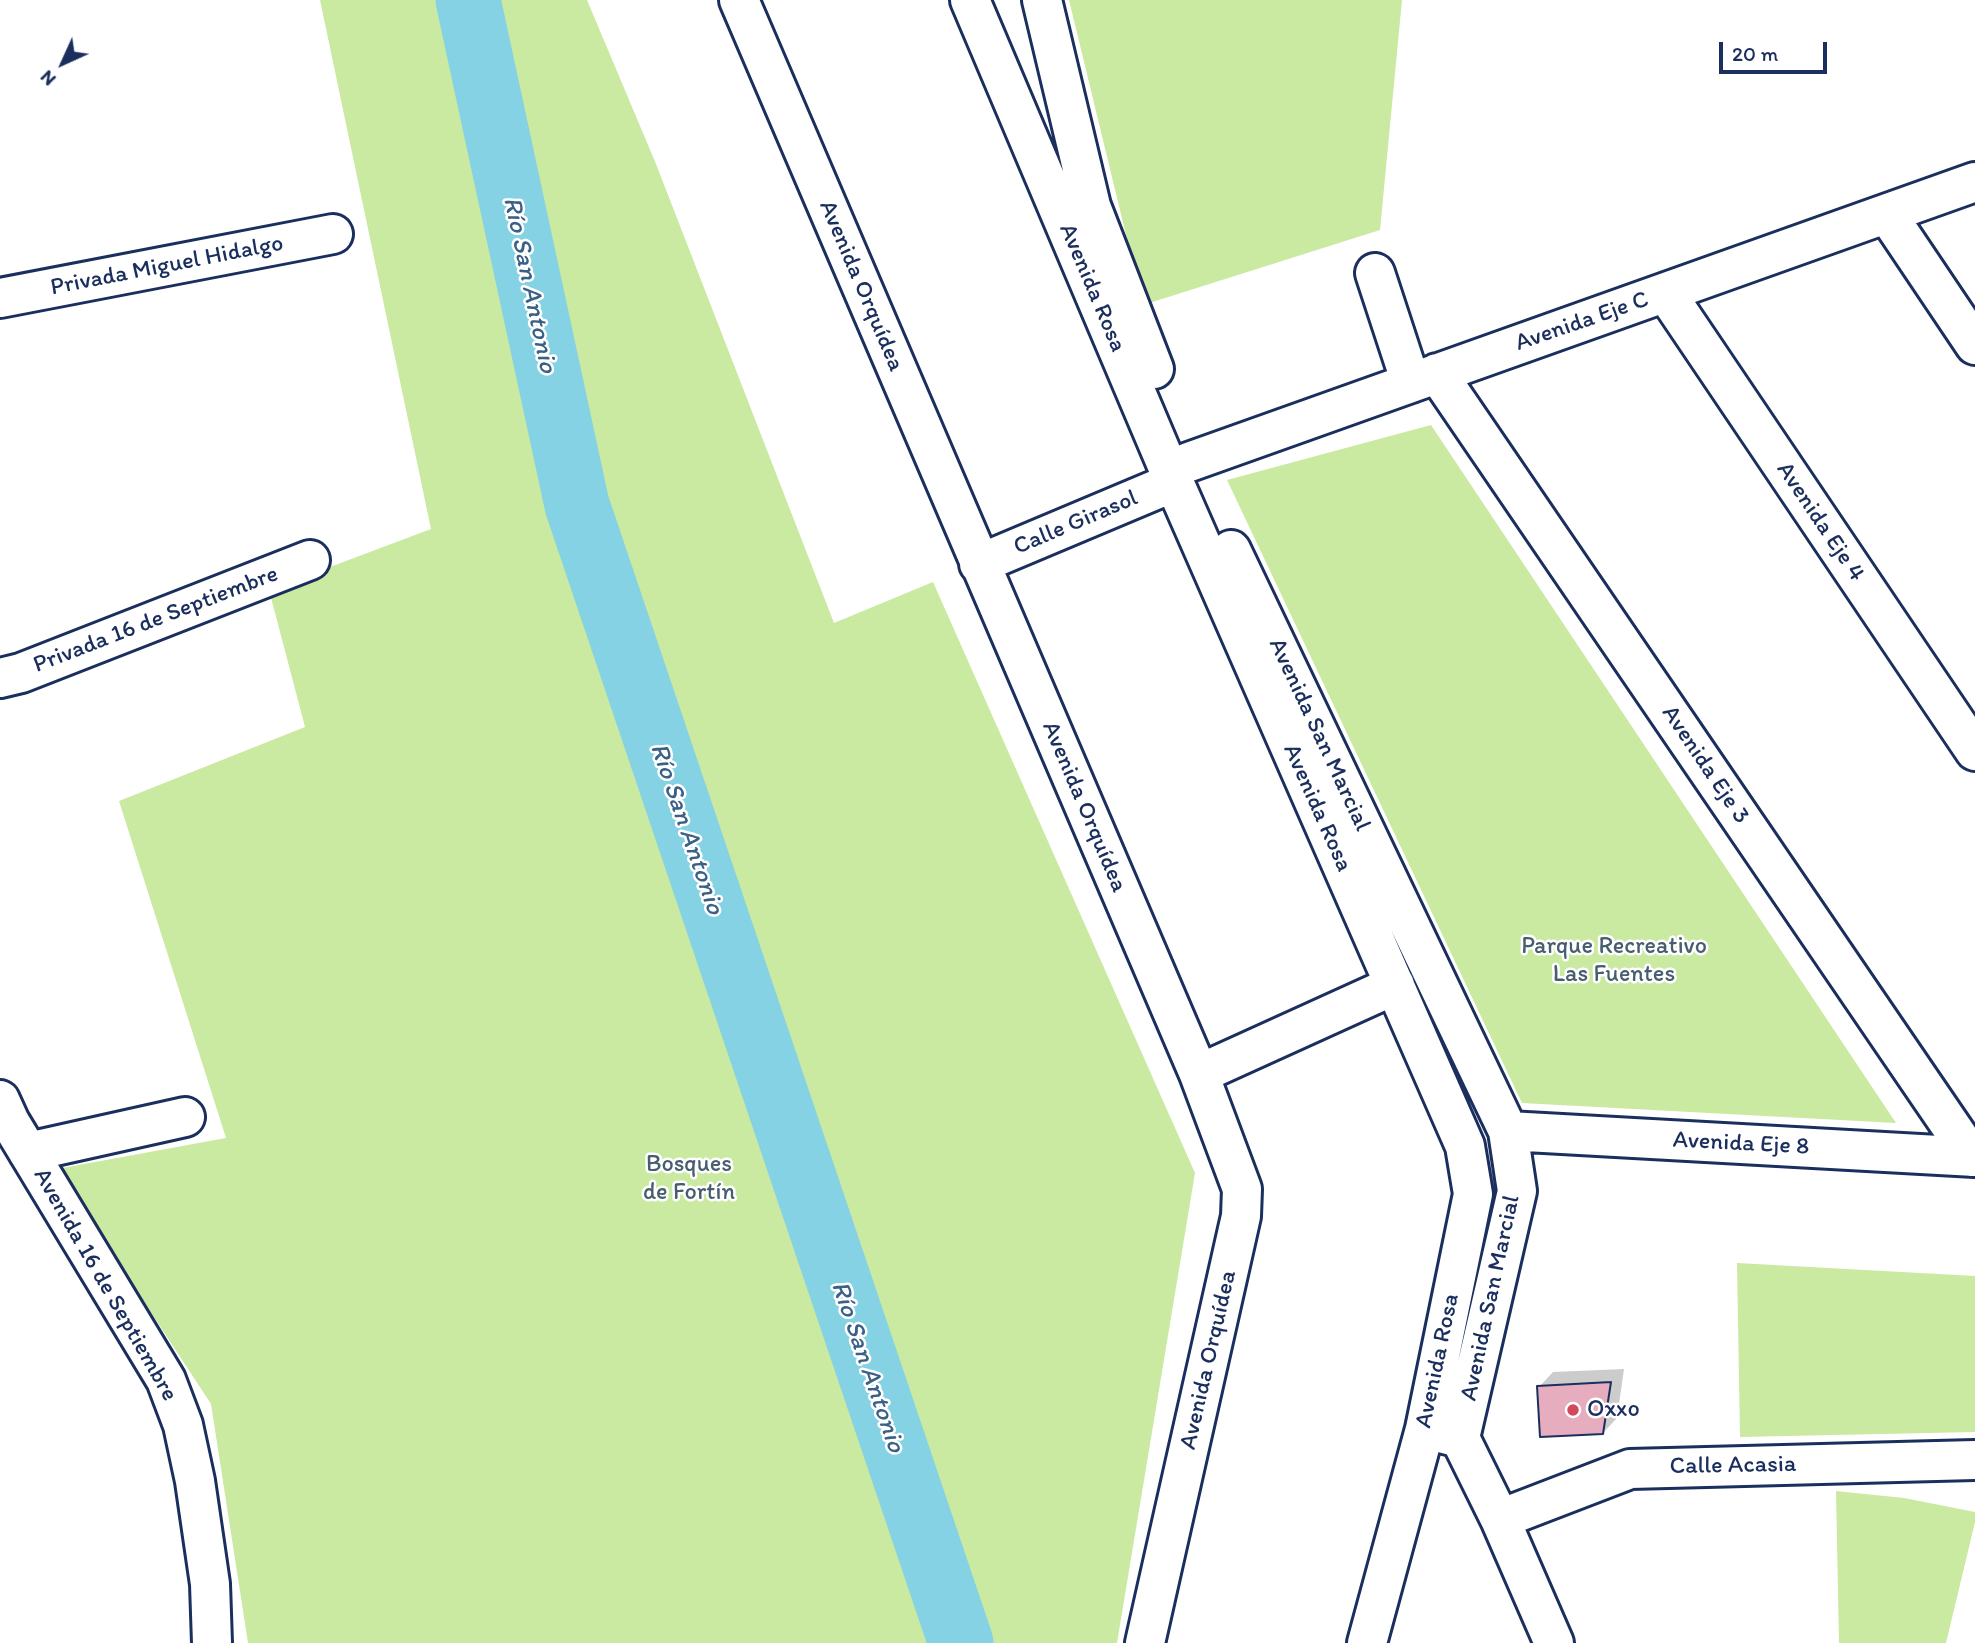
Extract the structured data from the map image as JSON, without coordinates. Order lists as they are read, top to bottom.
{
  "streets": {
    "street": [
      "Privada Miguel Hidalgo",
      "Avenida Orquídea",
      "Avenida Rosa",
      "Avenida Eje C",
      "Avenida Eje 4",
      "Calle Girasol",
      "Privada 16 de Septiembre",
      "Avenida San Marcial",
      "Avenida Eje 3",
      "Avenida Eje 8",
      "Avenida 16 de Septiembre",
      "Calle Acasia"
    ]
  },
  "crossings": [
    ["Avenida Orquídea", "Calle Girasol"],
    ["Avenida Rosa", "Avenida Eje C"],
    ["Avenida Rosa", "Calle Girasol"],
    ["Avenida Rosa", "Avenida San Marcial"],
    ["Avenida Eje C", "Avenida Eje 4"],
    ["Avenida Eje C", "Calle Girasol"],
    ["Avenida Eje C", "Avenida San Marcial"],
    ["Avenida Eje C", "Avenida Eje 3"],
    ["Calle Girasol", "Avenida San Marcial"],
    ["Avenida San Marcial", "Avenida Eje 8"],
    ["Avenida Eje 3", "Avenida Eje 8"]
  ],
  "water": ["Río San Antonio"],
  "parks": ["Parque Recreativo Las Fuentes", "Bosques de Fortín"],
  "places": ["Oxxo"],
  "scale_bar": "20 m",
  "north": "bottom left"
}
